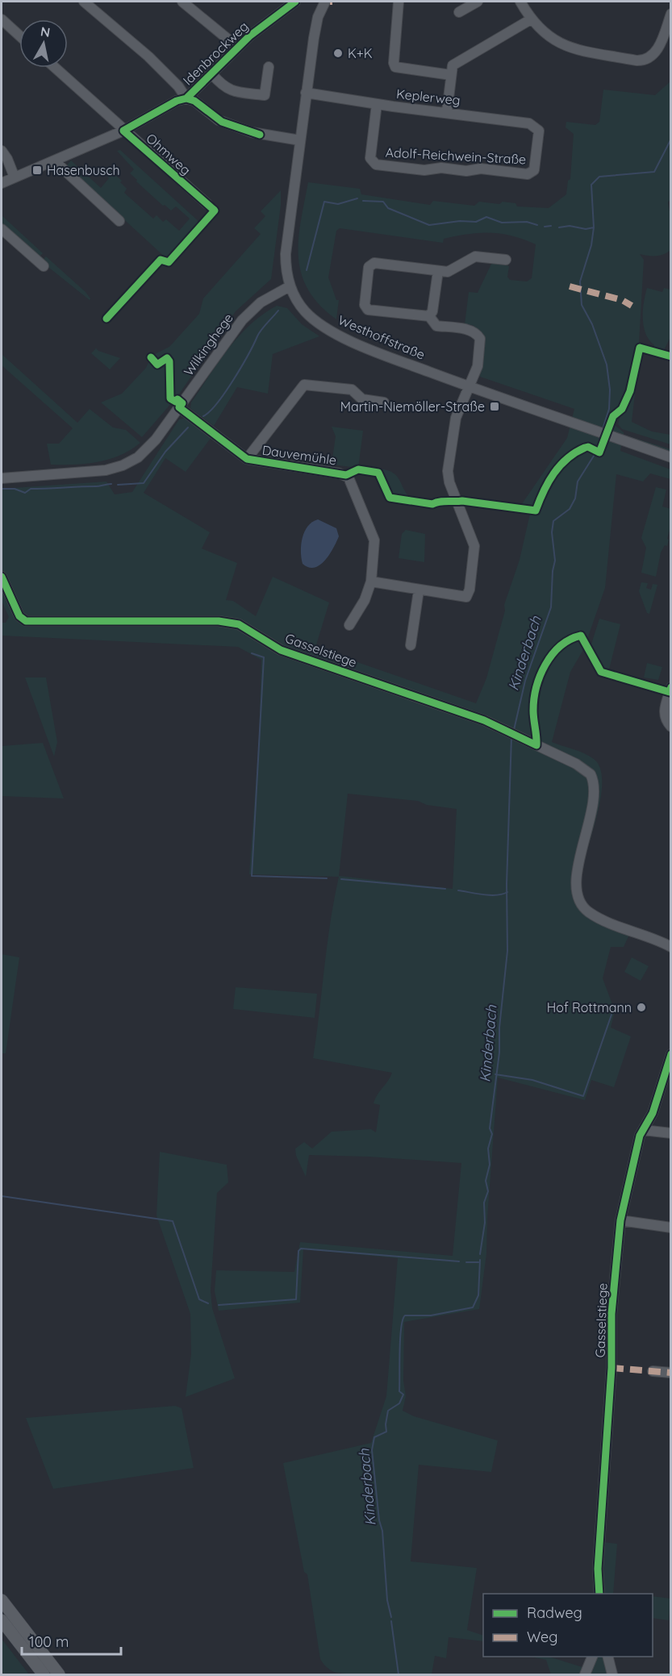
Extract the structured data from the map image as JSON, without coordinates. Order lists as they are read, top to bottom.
{
  "streets": {
    "street": [
      "Idenbrockweg",
      "Keplerweg",
      "Ohmweg",
      "Adolf-Reichwein-Straße",
      "Westhoffstraße",
      "Wilkinghege",
      "Dauvemühle",
      "Gasselstiege"
    ]
  },
  "crossings": [
    ["Idenbrockweg", "Ohmweg"],
    ["Keplerweg", "Adolf-Reichwein-Straße"],
    ["Keplerweg", "Westhoffstraße"],
    ["Westhoffstraße", "Wilkinghege"],
    ["Wilkinghege", "Dauvemühle"]
  ],
  "water": ["Kinderbach"],
  "places": {
    "other": ["K+K", "Hof Rottmann"],
    "transit": ["Hasenbusch", "Martin-Niemöller-Straße"]
  },
  "legend": ["Radweg", "Weg"],
  "scale_bar": "100 m",
  "north": "top"
}
